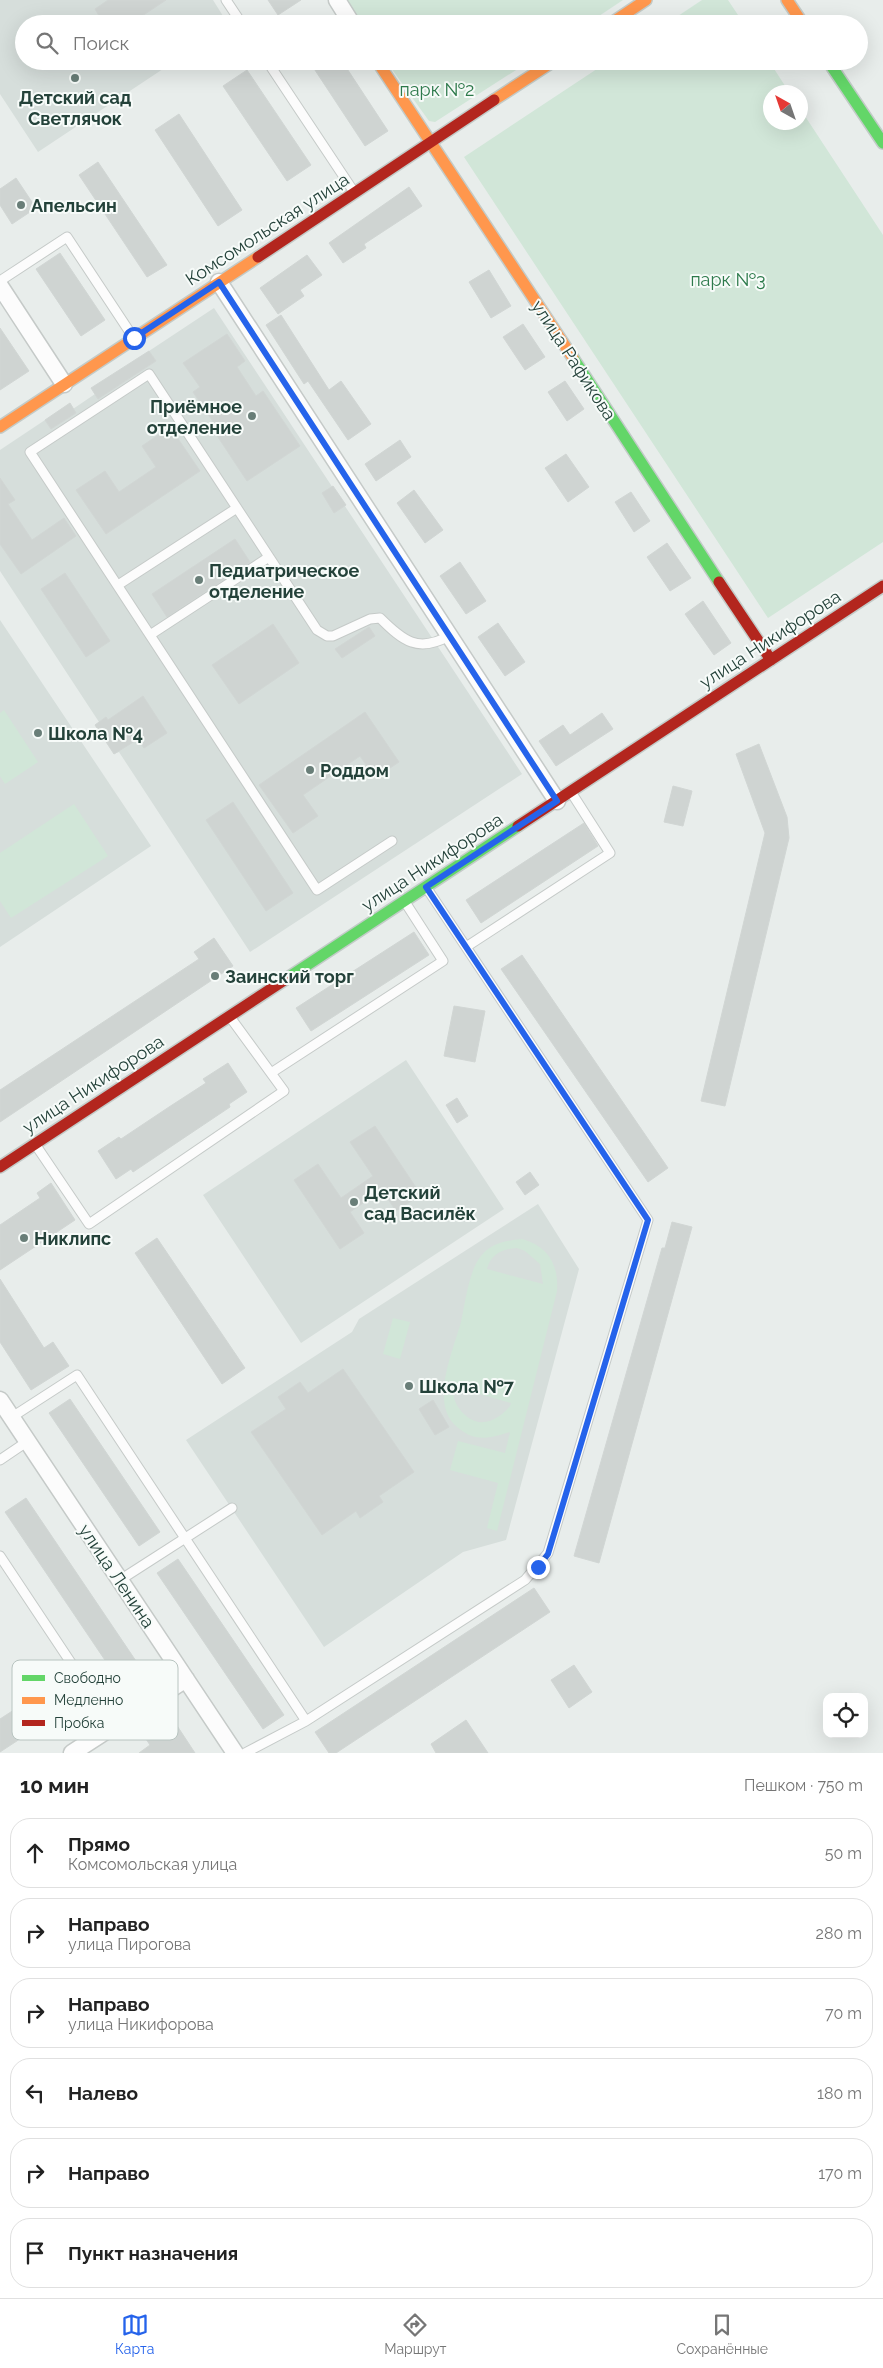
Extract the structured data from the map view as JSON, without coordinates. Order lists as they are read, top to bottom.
{
  "streets": {
    "street": [
      "Комсомольская улица",
      "улица Рафикова",
      "улица Никифорова",
      "улица Ленина"
    ]
  },
  "crossings": [
    ["Комсомольская улица", "улица Рафикова"],
    ["улица Рафикова", "улица Никифорова"]
  ],
  "parks": ["парк №2", "парк №3"],
  "places": [
    "Детский сад Светлячок",
    "Апельсин",
    "Приёмное отделение",
    "Педиатрическое отделение",
    "Школа №4",
    "Роддом",
    "Заинский торг",
    "Детский сад Василёк",
    "Никлипс",
    "Школа №7"
  ],
  "legend": ["Свободно", "Медленно", "Пробка"],
  "north": "top left",
  "page": {
    "search": "Поиск",
    "heading": ["10 мин", "Пешком · 750 m"],
    "list": [
      ["Прямо", "Комсомольская улица", "50 m"],
      ["Направо", "улица Пирогова", "280 m"],
      ["Направо", "улица Никифорова", "70 m"],
      ["Налево", "180 m"],
      ["Направо", "170 m"],
      "Пункт назначения"
    ],
    "nav": ["Карта", "Маршрут", "Сохранённые"]
  }
}
